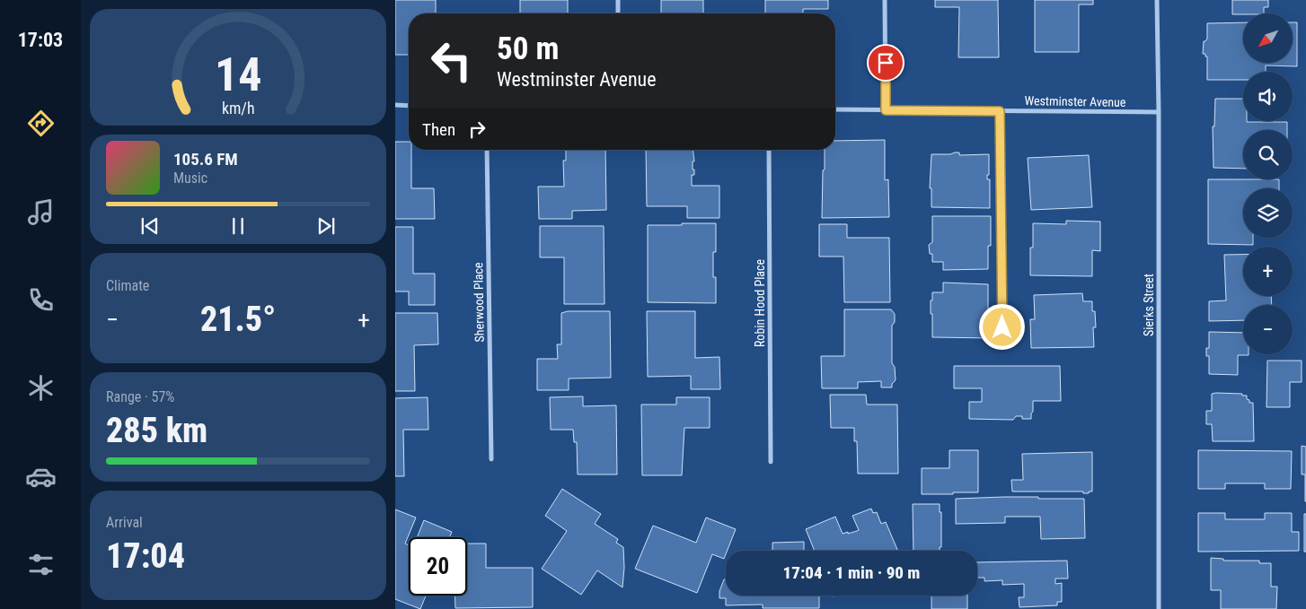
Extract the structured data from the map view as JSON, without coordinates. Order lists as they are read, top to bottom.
{
  "streets": {
    "street": [
      "Westminster Avenue",
      "Sherwood Place",
      "Robin Hood Place",
      "Sierks Street"
    ]
  },
  "crossings": [
    ["Westminster Avenue", "Sierks Street"]
  ],
  "north": "bottom left",
  "page": {
    "tabs": "17:03",
    "map_buttons": ["+", "−"],
    "turn": ["50 m", "Westminster Avenue"],
    "then": "Then",
    "song": ["105.6 FM", "Music"],
    "tile": [
      "Climate",
      ["Range · 57%", "285 km"],
      ["Arrival", "17:04"]
    ],
    "heat": ["−", "21.5°", "+"],
    "limit": "20",
    "trip": "17:04 · 1 min · 90 m",
    "gauge": ["14", "km/h"]
  }
}
